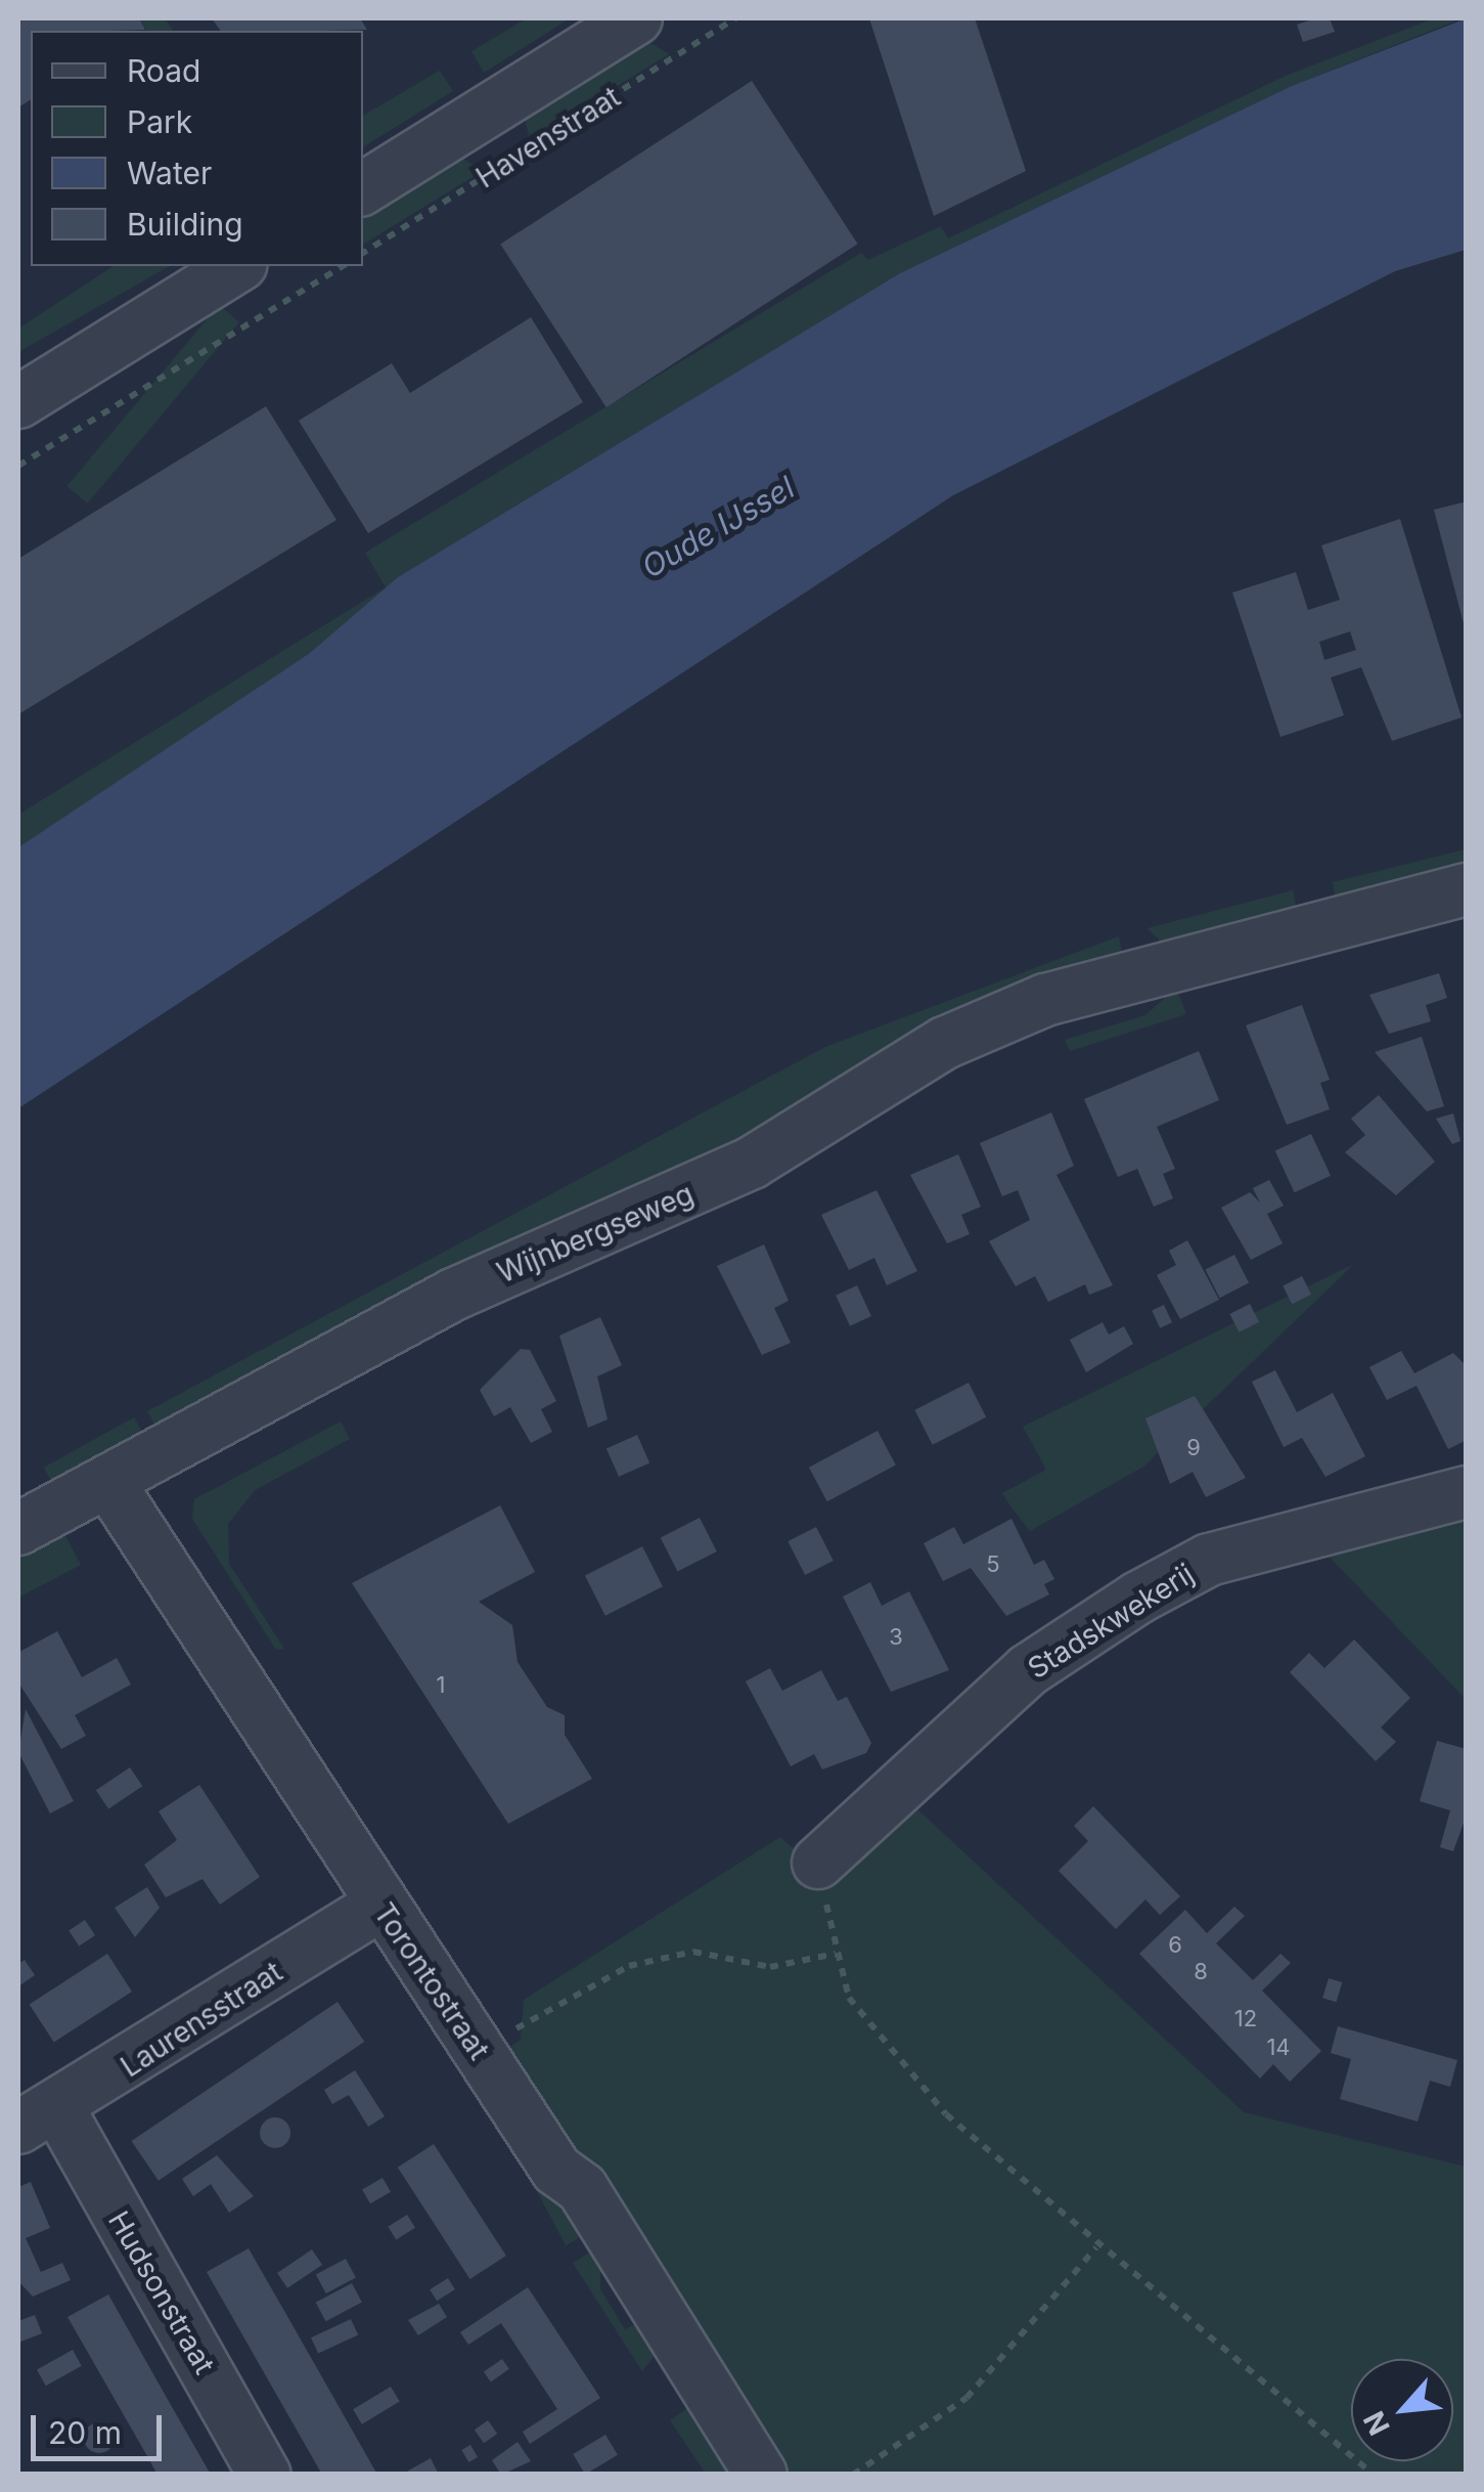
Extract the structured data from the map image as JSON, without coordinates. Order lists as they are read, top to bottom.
{
  "streets": {
    "street": [
      "Havenstraat",
      "Wijnbergseweg",
      "Stadskwekerij",
      "Torontostraat",
      "Laurensstraat",
      "Hudsonstraat"
    ]
  },
  "crossings": [
    ["Wijnbergseweg", "Torontostraat"],
    ["Torontostraat", "Laurensstraat"],
    ["Laurensstraat", "Hudsonstraat"]
  ],
  "water": ["Oude IJssel"],
  "house_numbers": [
    "9",
    "5",
    "3",
    "1",
    "6",
    "8",
    "12",
    "14"
  ],
  "legend": [
    "Road",
    "Park",
    "Water",
    "Building"
  ],
  "scale_bar": "20 m",
  "north": "bottom left"
}
